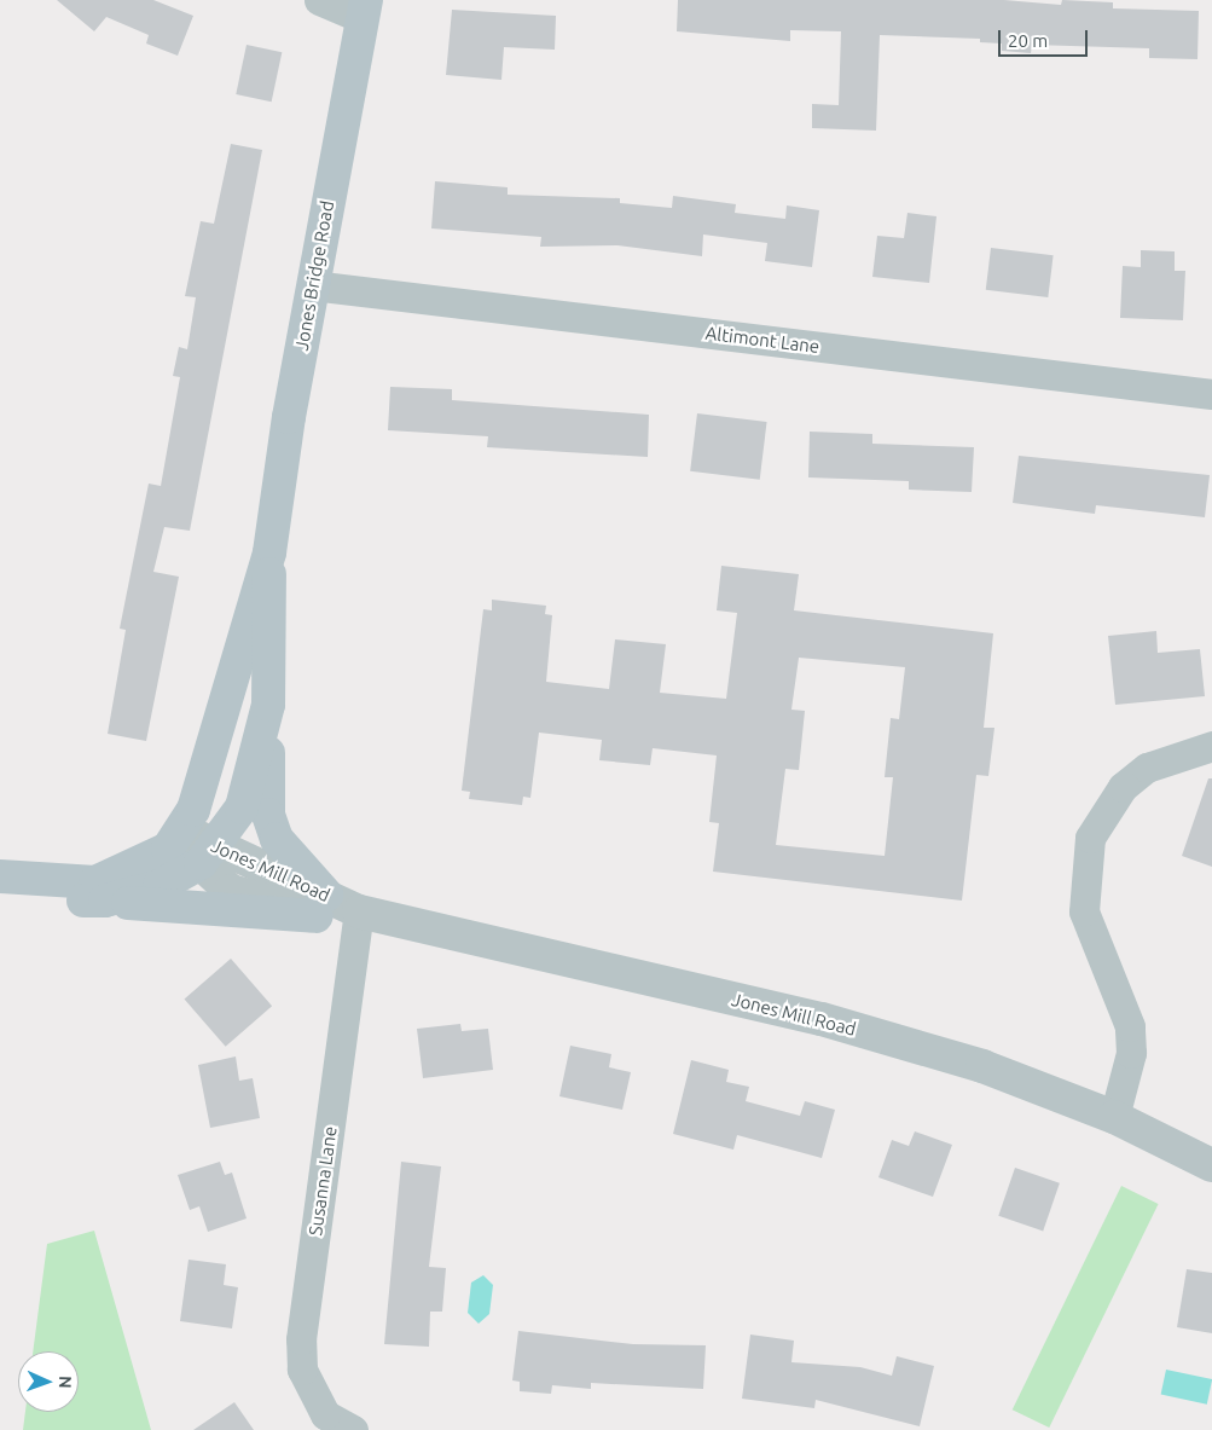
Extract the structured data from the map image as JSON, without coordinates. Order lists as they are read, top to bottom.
{
  "streets": {
    "main road": ["Jones Bridge Road", "Jones Mill Road"],
    "street": ["Altimont Lane", "Susanna Lane"]
  },
  "crossings": [
    ["Jones Bridge Road", "Altimont Lane"],
    ["Jones Bridge Road", "Jones Mill Road"],
    ["Jones Mill Road", "Susanna Lane"]
  ],
  "scale_bar": "20 m",
  "north": "right"
}
